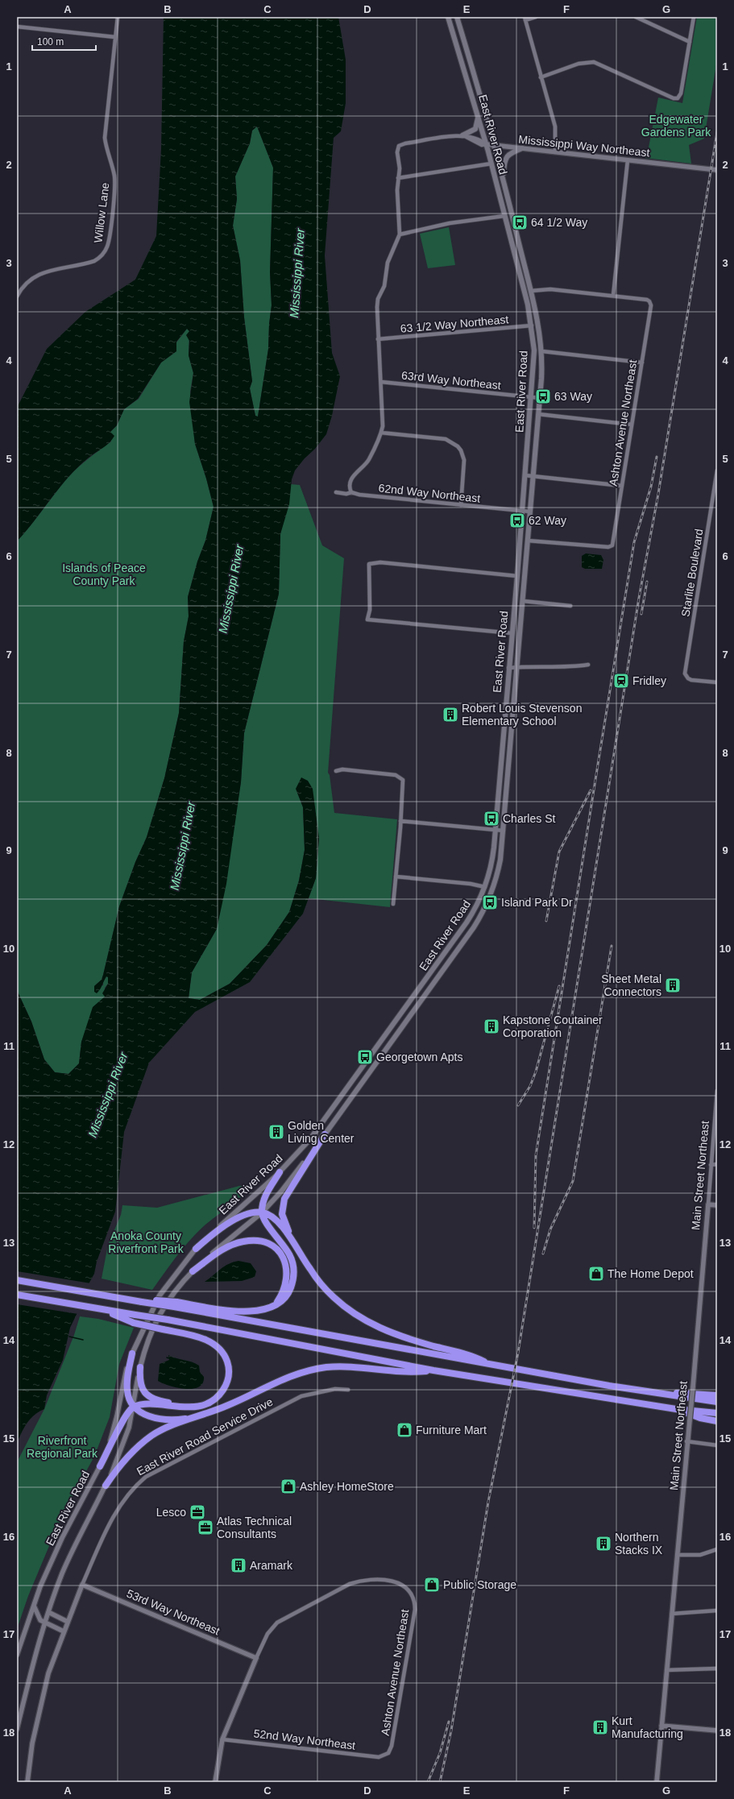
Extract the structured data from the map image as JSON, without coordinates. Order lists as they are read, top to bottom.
{
  "streets": {
    "main road": ["East River Road"],
    "street": [
      "Mississippi Way Northeast",
      "Willow Lane",
      "63 1/2 Way Northeast",
      "63rd Way Northeast",
      "Ashton Avenue Northeast",
      "62nd Way Northeast",
      "Starlite Boulevard",
      "Main Street Northeast",
      "East River Road Service Drive",
      "53rd Way Northeast",
      "52nd Way Northeast"
    ]
  },
  "crossings": [
    ["East River Road", "Mississippi Way Northeast"],
    ["East River Road", "63 1/2 Way Northeast"],
    ["East River Road", "63rd Way Northeast"],
    ["East River Road", "Ashton Avenue Northeast"],
    ["East River Road", "62nd Way Northeast"],
    ["Ashton Avenue Northeast", "53rd Way Northeast"],
    ["Ashton Avenue Northeast", "52nd Way Northeast"],
    ["East River Road Service Drive", "53rd Way Northeast"]
  ],
  "water": ["Mississippi River"],
  "parks": [
    "Edgewater Gardens Park",
    "Islands of Peace County Park",
    "Anoka County Riverfront Park",
    "Riverfront Regional Park"
  ],
  "places": {
    "bus stop": [
      "64 1/2 Way",
      "63 Way",
      "62 Way",
      "Charles St",
      "Island Park Dr",
      "Georgetown Apts"
    ],
    "station": ["Fridley"],
    "building": [
      "Robert Louis Stevenson Elementary School",
      "Sheet Metal Connectors",
      "Kapstone Coutainer Corporation",
      "Golden Living Center",
      "Northern Stacks IX",
      "Aramark",
      "Kurt Manufacturing"
    ],
    "shop": [
      "The Home Depot",
      "Furniture Mart",
      "Ashley HomeStore",
      "Public Storage"
    ],
    "office": ["Lesco", "Atlas Technical Consultants"]
  },
  "scale_bar": "100 m",
  "grid": {
    "columns": [
      "A",
      "B",
      "C",
      "D",
      "E",
      "F",
      "G"
    ],
    "rows": [
      "1",
      "2",
      "3",
      "4",
      "5",
      "6",
      "7",
      "8",
      "9",
      "10",
      "11",
      "12",
      "13",
      "14",
      "15",
      "16",
      "17",
      "18"
    ]
  }
}
